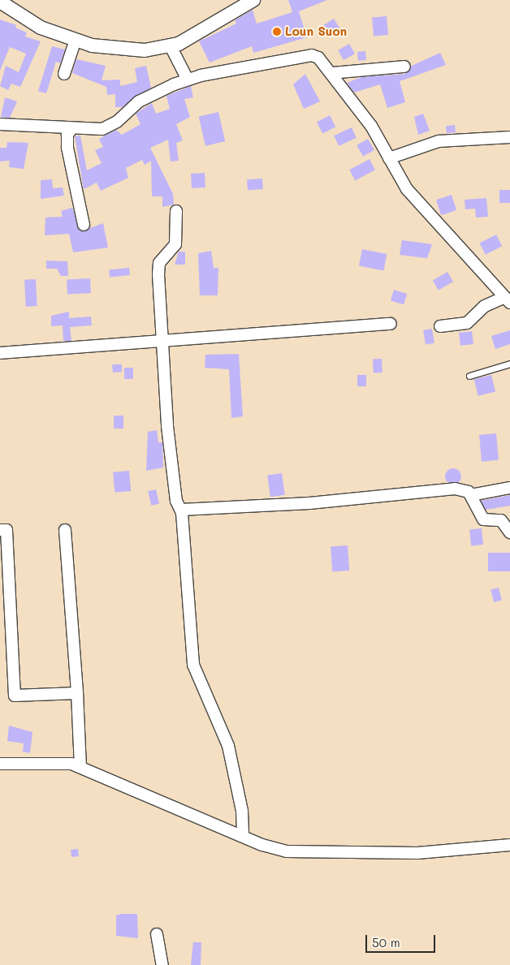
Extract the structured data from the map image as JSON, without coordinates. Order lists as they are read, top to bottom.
{
  "places": ["Loun Suon"],
  "scale_bar": "50 m"
}
